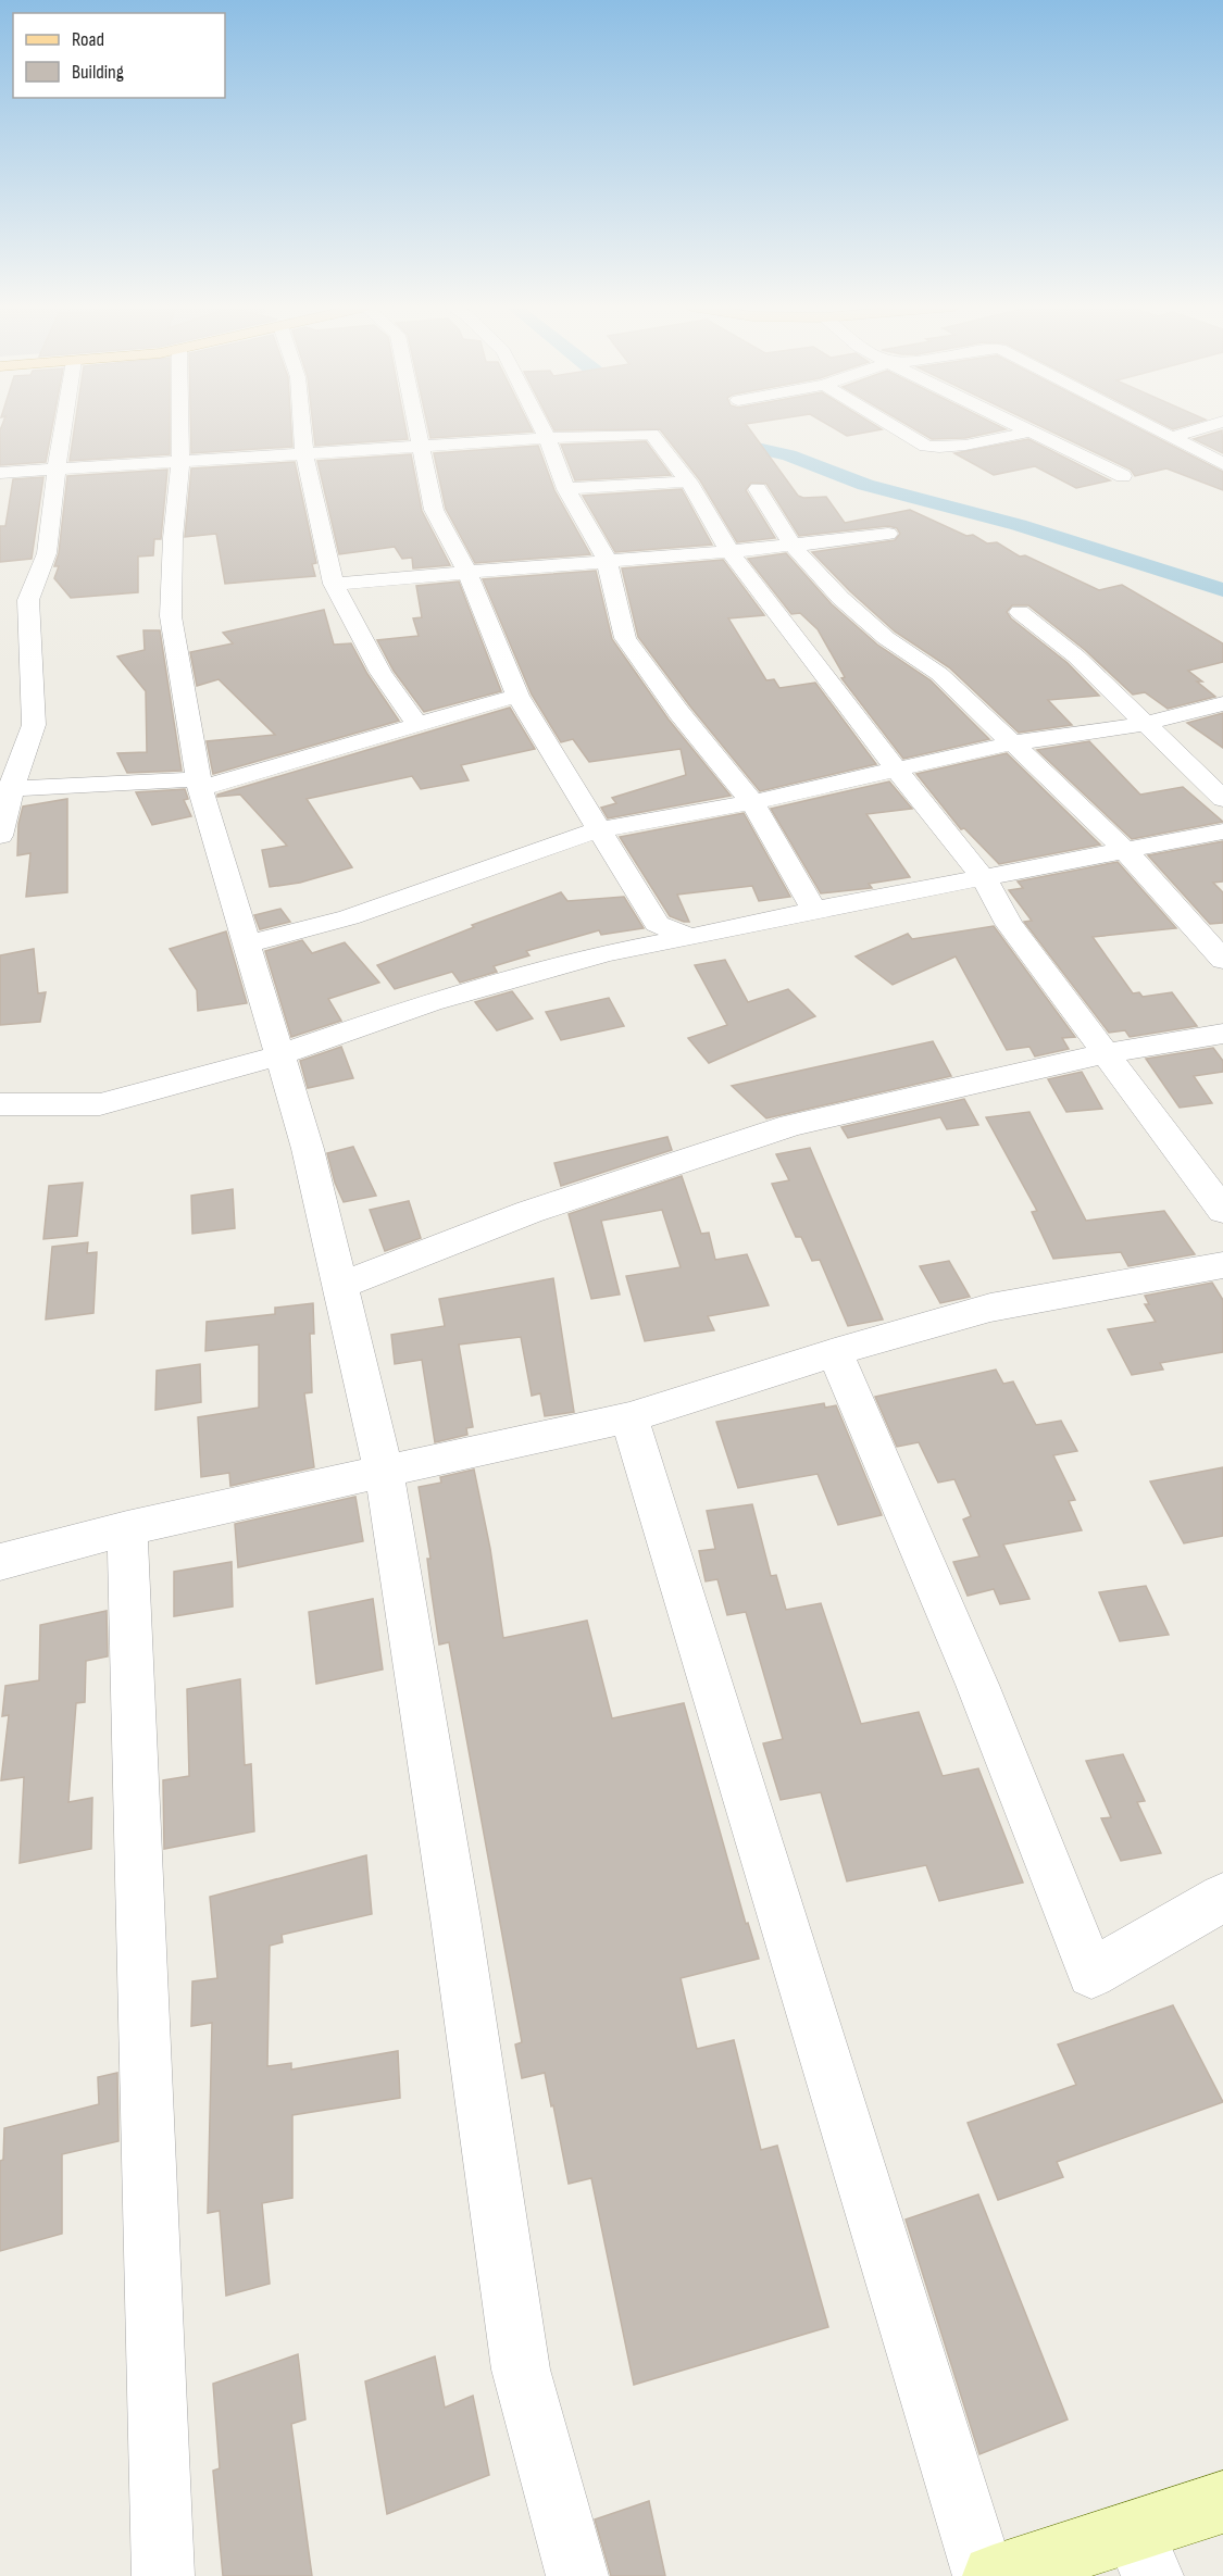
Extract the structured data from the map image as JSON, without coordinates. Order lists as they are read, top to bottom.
{
  "legend": ["Road", "Building"]
}
